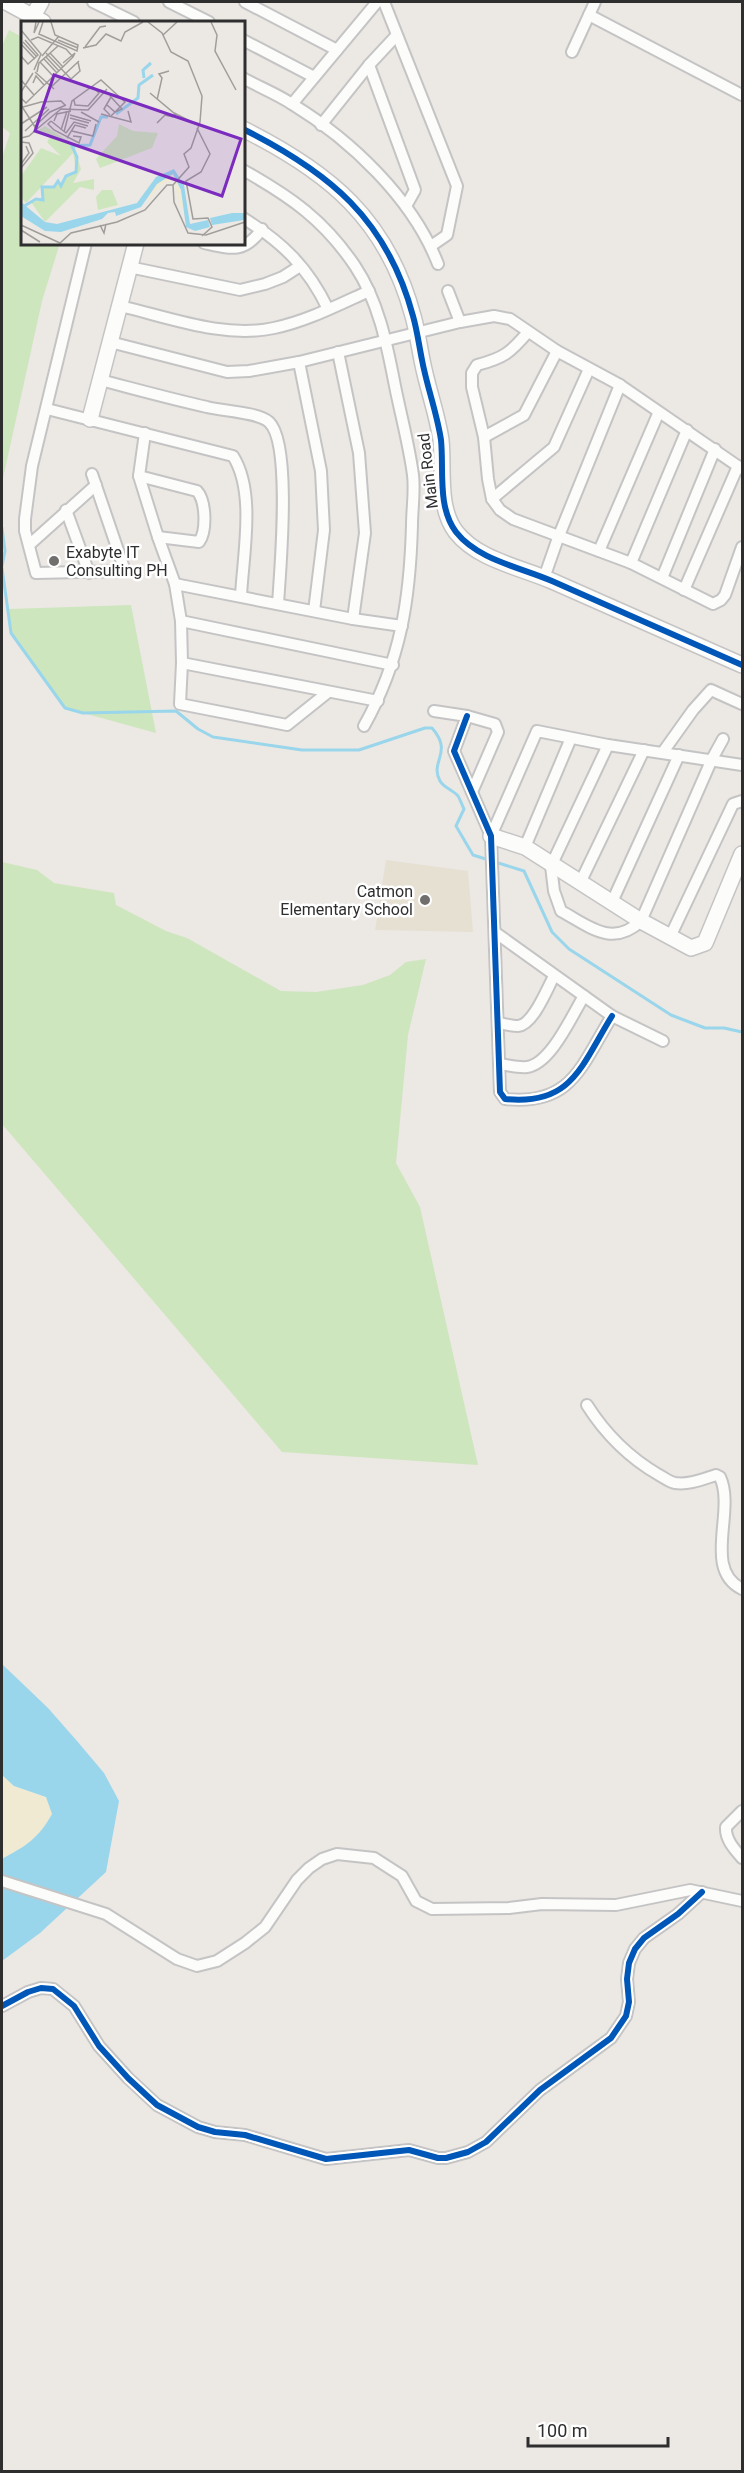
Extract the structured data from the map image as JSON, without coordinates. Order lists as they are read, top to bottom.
{
  "streets": {
    "street": ["Main Road"]
  },
  "places": ["Exabyte IT Consulting PH", "Catmon Elementary School"],
  "scale_bar": "100 m"
}
